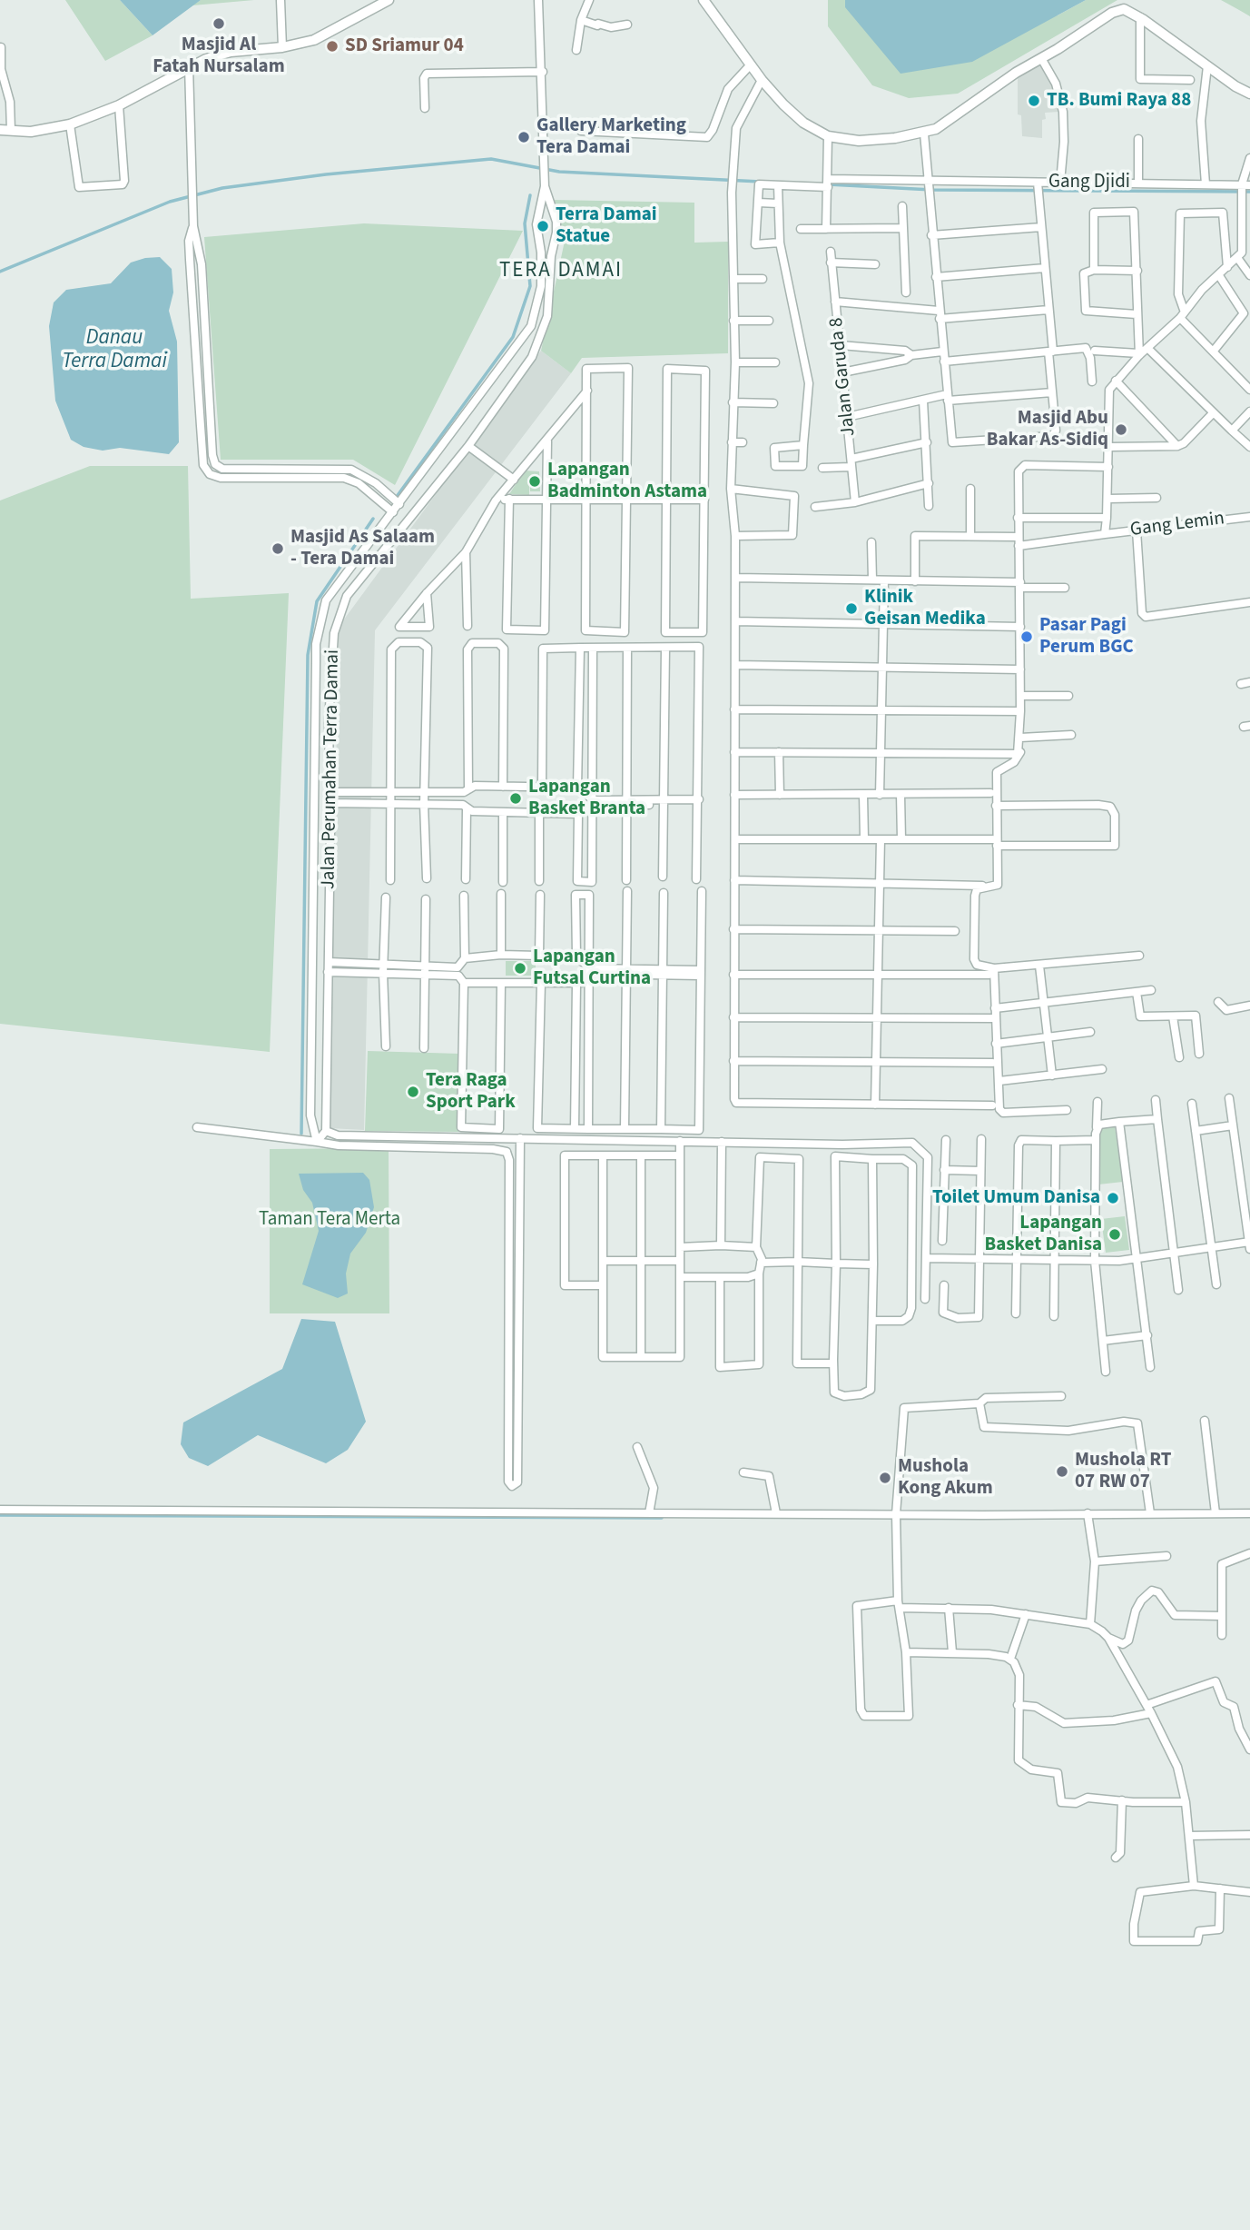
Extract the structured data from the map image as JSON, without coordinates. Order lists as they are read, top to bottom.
{
  "streets": {
    "street": [
      "Gang Djidi",
      "Jalan Garuda 8",
      "Gang Lemin",
      "Jalan Perumahan Terra Damai"
    ]
  },
  "districts": ["TERA DAMAI"],
  "water": ["Danau Terra Damai"],
  "parks": ["Taman Tera Merta"],
  "places": [
    "Masjid Al Fatah Nursalam",
    "SD Sriamur 04",
    "TB. Bumi Raya 88",
    "Gallery Marketing Tera Damai",
    "Terra Damai Statue",
    "Masjid Abu Bakar As-Sidiq",
    "Lapangan Badminton Astama",
    "Masjid As Salaam - Tera Damai",
    "Klinik Geisan Medika",
    "Pasar Pagi Perum BGC",
    "Lapangan Basket Branta",
    "Lapangan Futsal Curtina",
    "Tera Raga Sport Park",
    "Toilet Umum Danisa",
    "Lapangan Basket Danisa",
    "Mushola RT 07 RW 07",
    "Mushola Kong Akum"
  ]
}
